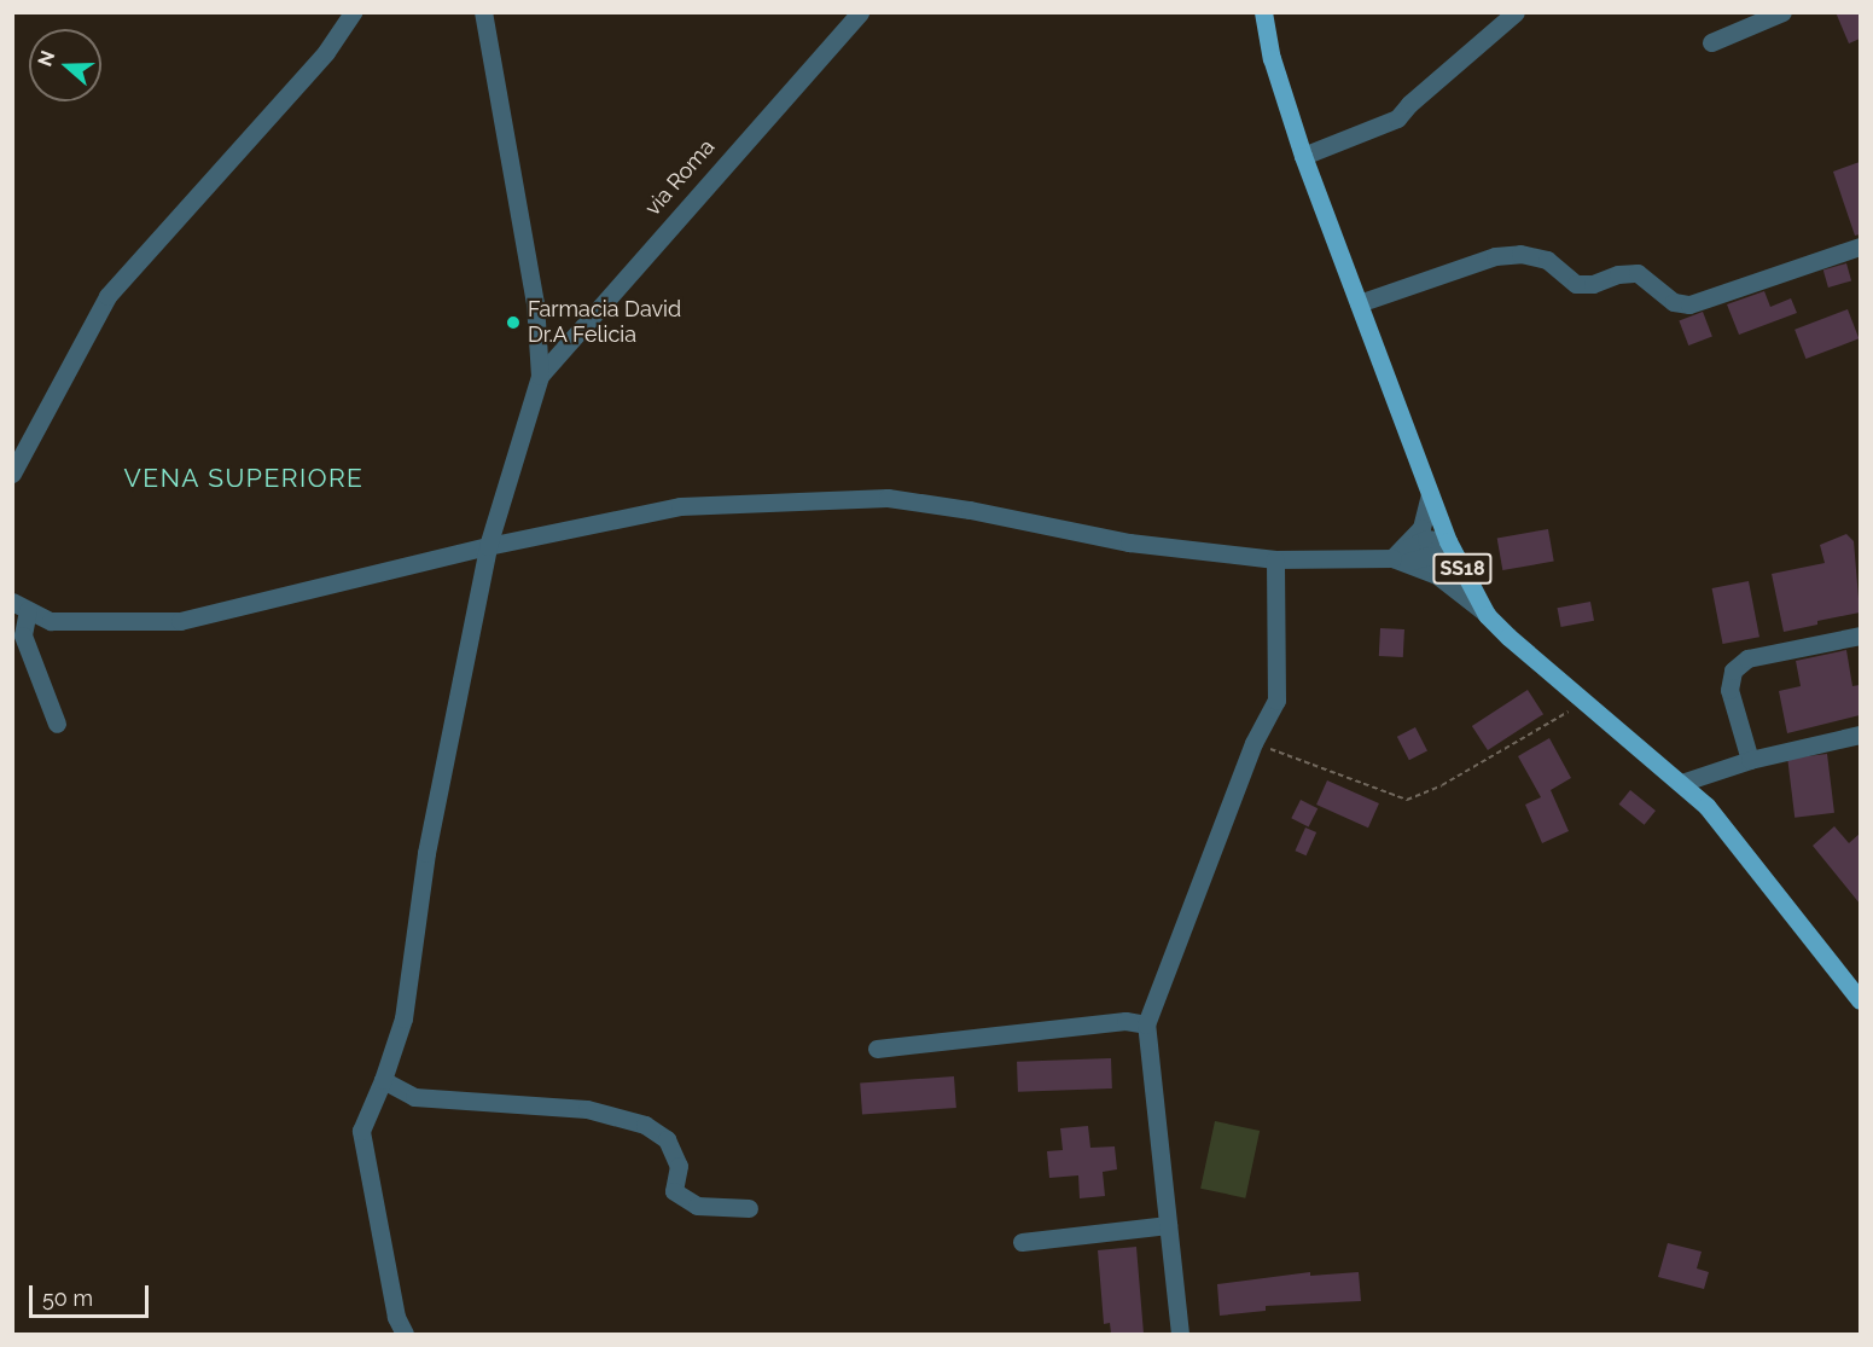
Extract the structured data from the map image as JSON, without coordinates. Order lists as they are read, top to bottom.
{
  "streets": {
    "main road": ["SS18"],
    "street": ["via Roma"]
  },
  "districts": ["VENA SUPERIORE"],
  "places": ["Farmacia David Dr.A Felicia"],
  "scale_bar": "50 m",
  "north": "left"
}
